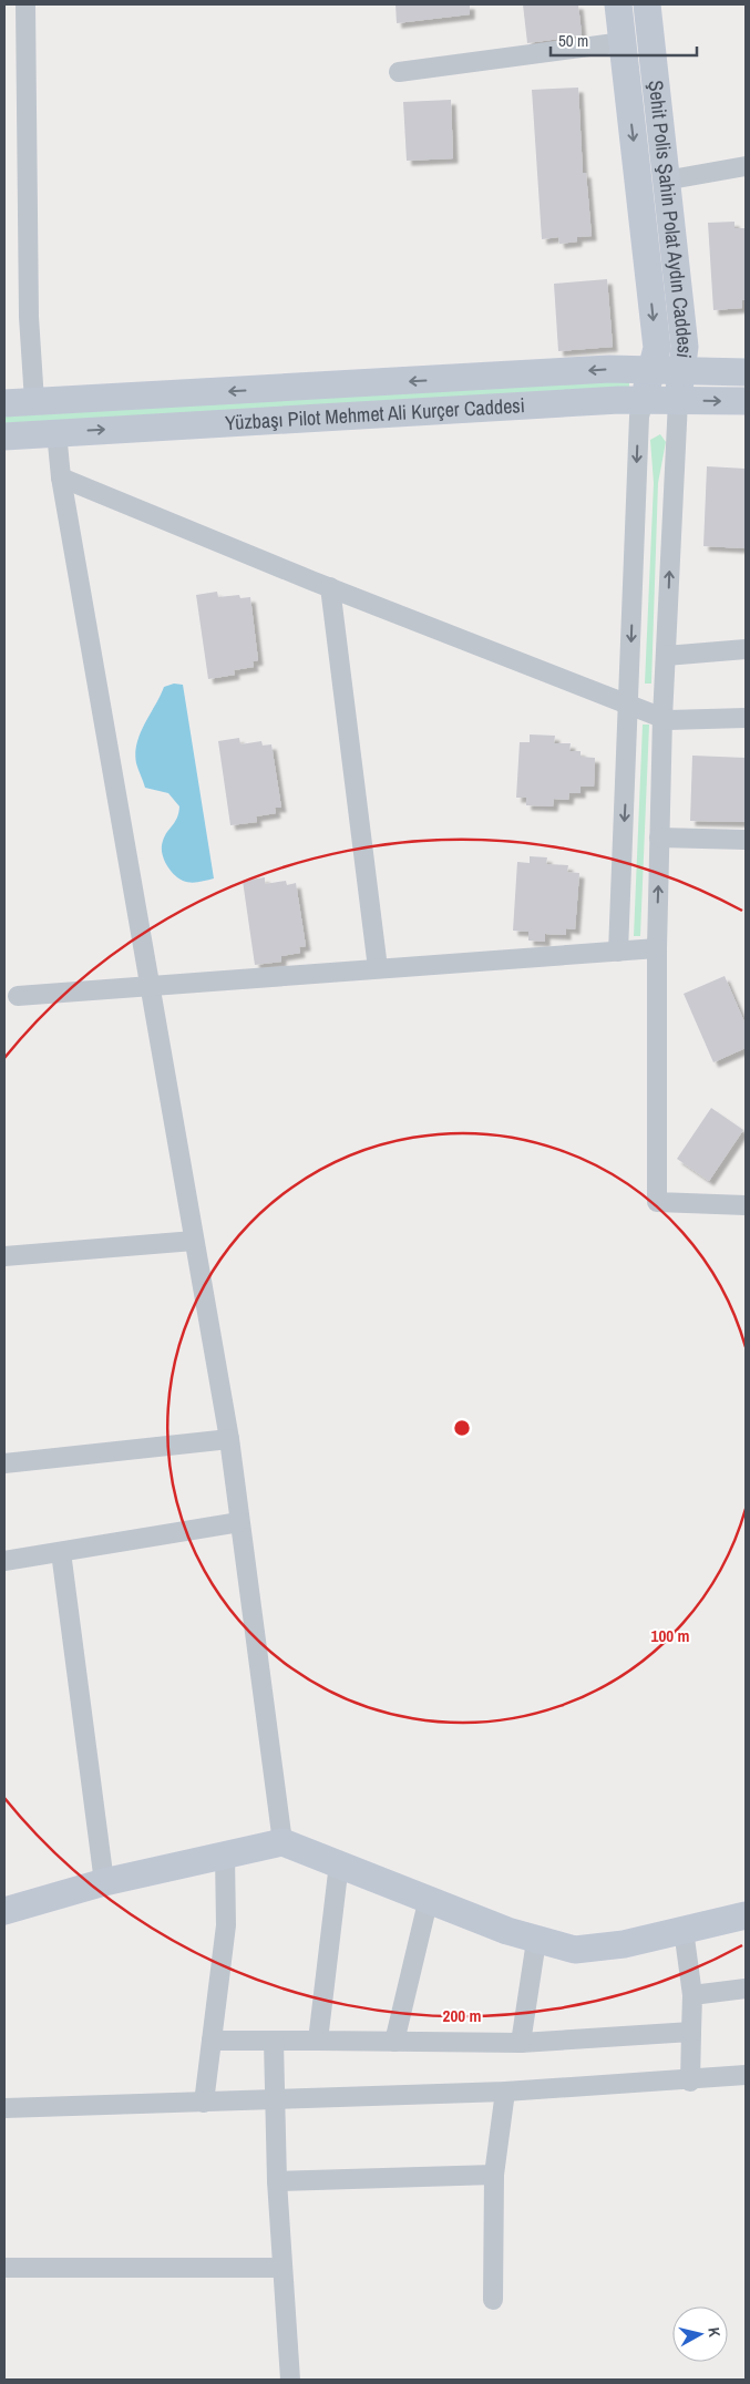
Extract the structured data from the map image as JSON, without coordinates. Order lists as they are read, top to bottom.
{
  "streets": {
    "main road": ["Şehit Polis Şahin Polat Aydın Caddesi", "Yüzbaşı Pilot Mehmet Ali Kurçer Caddesi"]
  },
  "crossings": [
    ["Şehit Polis Şahin Polat Aydın Caddesi", "Yüzbaşı Pilot Mehmet Ali Kurçer Caddesi"]
  ],
  "scale_bar": "50 m",
  "north": "right",
  "rings": ["100 m", "200 m"]
}
